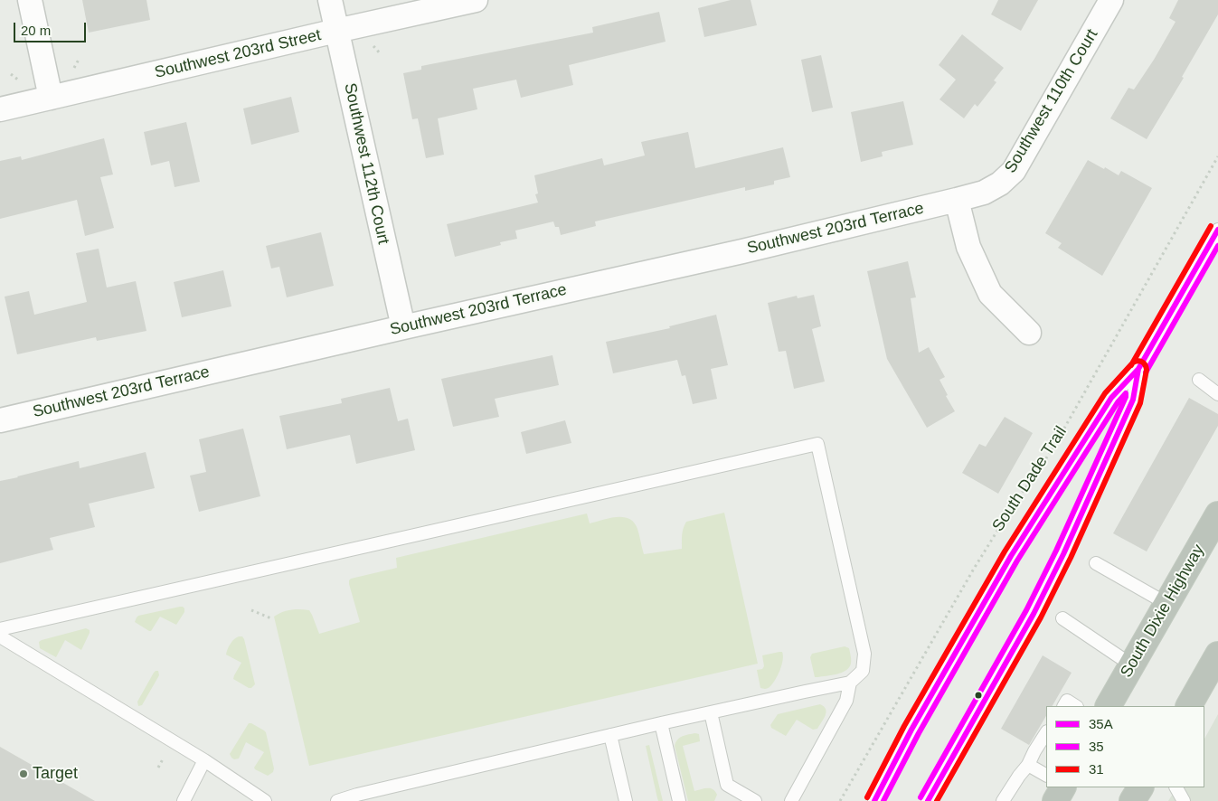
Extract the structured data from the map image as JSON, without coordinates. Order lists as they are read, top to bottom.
{
  "streets": {
    "highway": ["South Dixie Highway"],
    "street": [
      "Southwest 203rd Street",
      "Southwest 110th Court",
      "Southwest 112th Court",
      "Southwest 203rd Terrace"
    ],
    "path": ["South Dade Trail"]
  },
  "crossings": [
    ["Southwest 203rd Street", "Southwest 112th Court"],
    ["Southwest 110th Court", "Southwest 203rd Terrace"],
    ["Southwest 112th Court", "Southwest 203rd Terrace"]
  ],
  "places": ["Target"],
  "lines": ["transit line 31", "transit line 35A", "transit line 35"],
  "legend": ["35A", "35", "31"],
  "scale_bar": "20 m"
}
